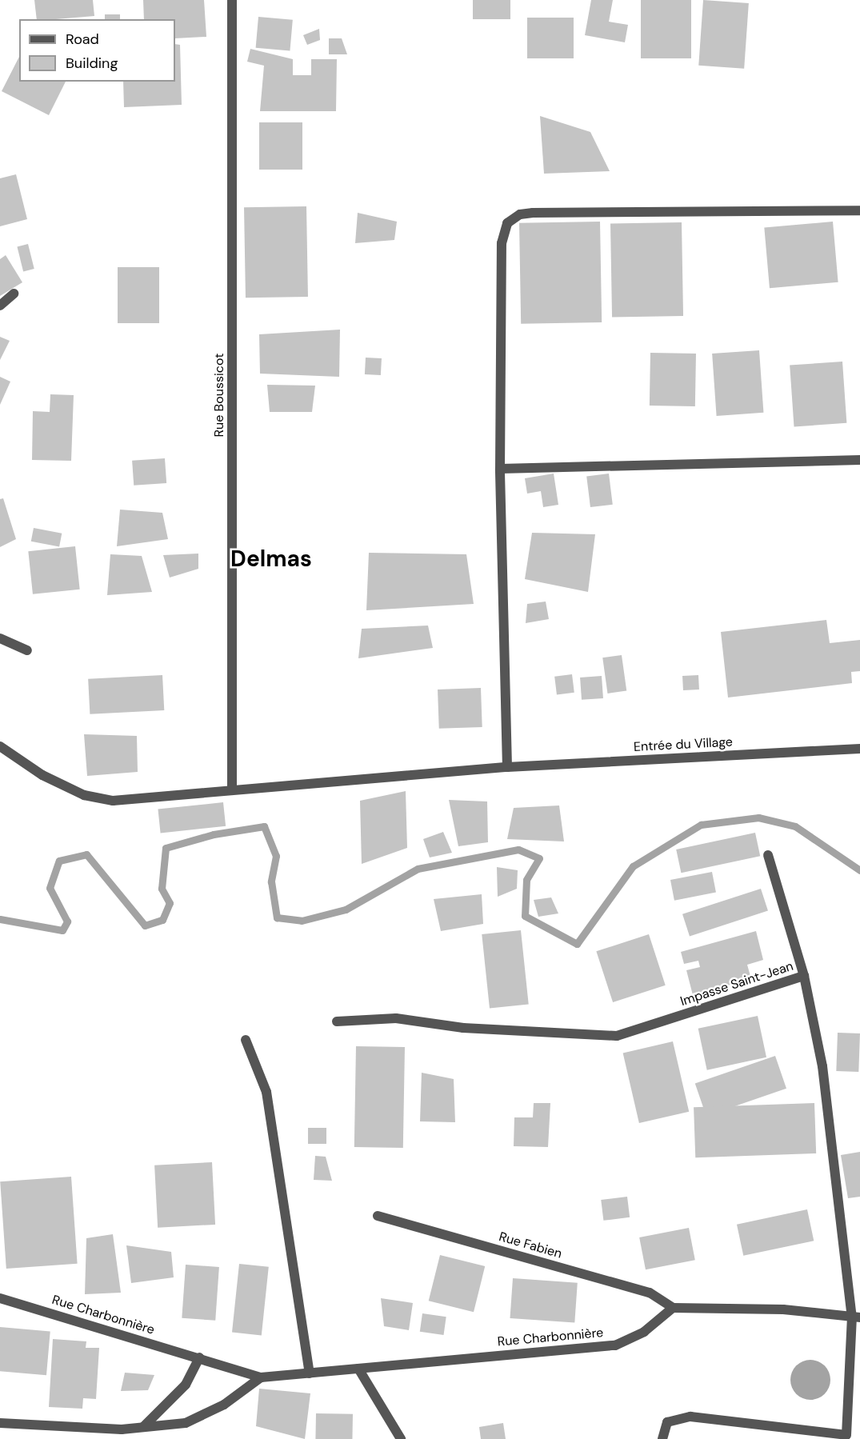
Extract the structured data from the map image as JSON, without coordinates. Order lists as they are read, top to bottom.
{
  "streets": {
    "street": [
      "Rue Boussicot",
      "Entrée du Village",
      "Impasse Saint-Jean",
      "Rue Fabien",
      "Rue Charbonnière"
    ]
  },
  "crossings": [
    ["Rue Boussicot", "Entrée du Village"],
    ["Rue Fabien", "Rue Charbonnière"]
  ],
  "districts": ["Delmas"],
  "legend": ["Road", "Building"]
}
